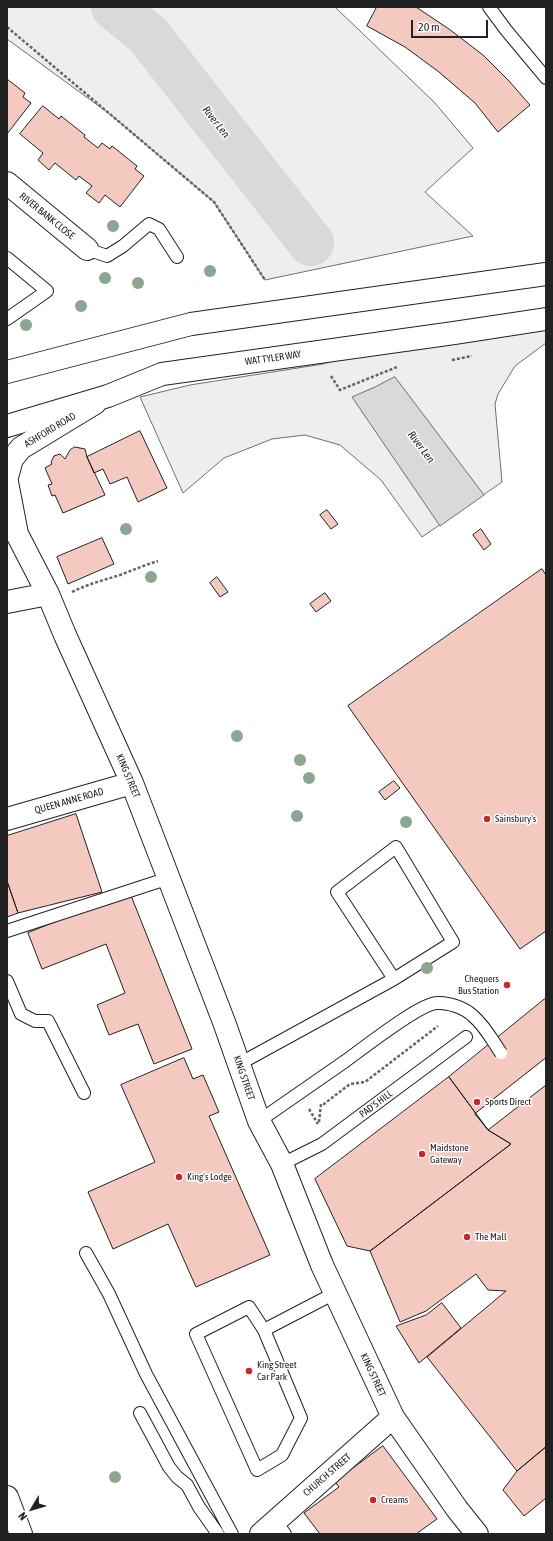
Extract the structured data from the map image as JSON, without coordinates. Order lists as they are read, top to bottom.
{
  "streets": {
    "main road": [
      "RIVER BANK CLOSE",
      "WAT TYLER WAY",
      "ASHFORD ROAD",
      "KING STREET",
      "QUEEN ANNE ROAD",
      "CHURCH STREET"
    ],
    "lane": ["PAD'S HILL"]
  },
  "crossings": [
    ["WAT TYLER WAY", "ASHFORD ROAD"],
    ["KING STREET", "QUEEN ANNE ROAD"],
    ["KING STREET", "PAD'S HILL"],
    ["KING STREET", "CHURCH STREET"]
  ],
  "water": ["River Len"],
  "places": [
    "Sainsbury's",
    "Chequers Bus Station",
    "Sports Direct",
    "Maidstone Gateway",
    "King's Lodge",
    "The Mall",
    "King Street Car Park",
    "Creams"
  ],
  "scale_bar": "20 m",
  "north": "bottom left"
}
